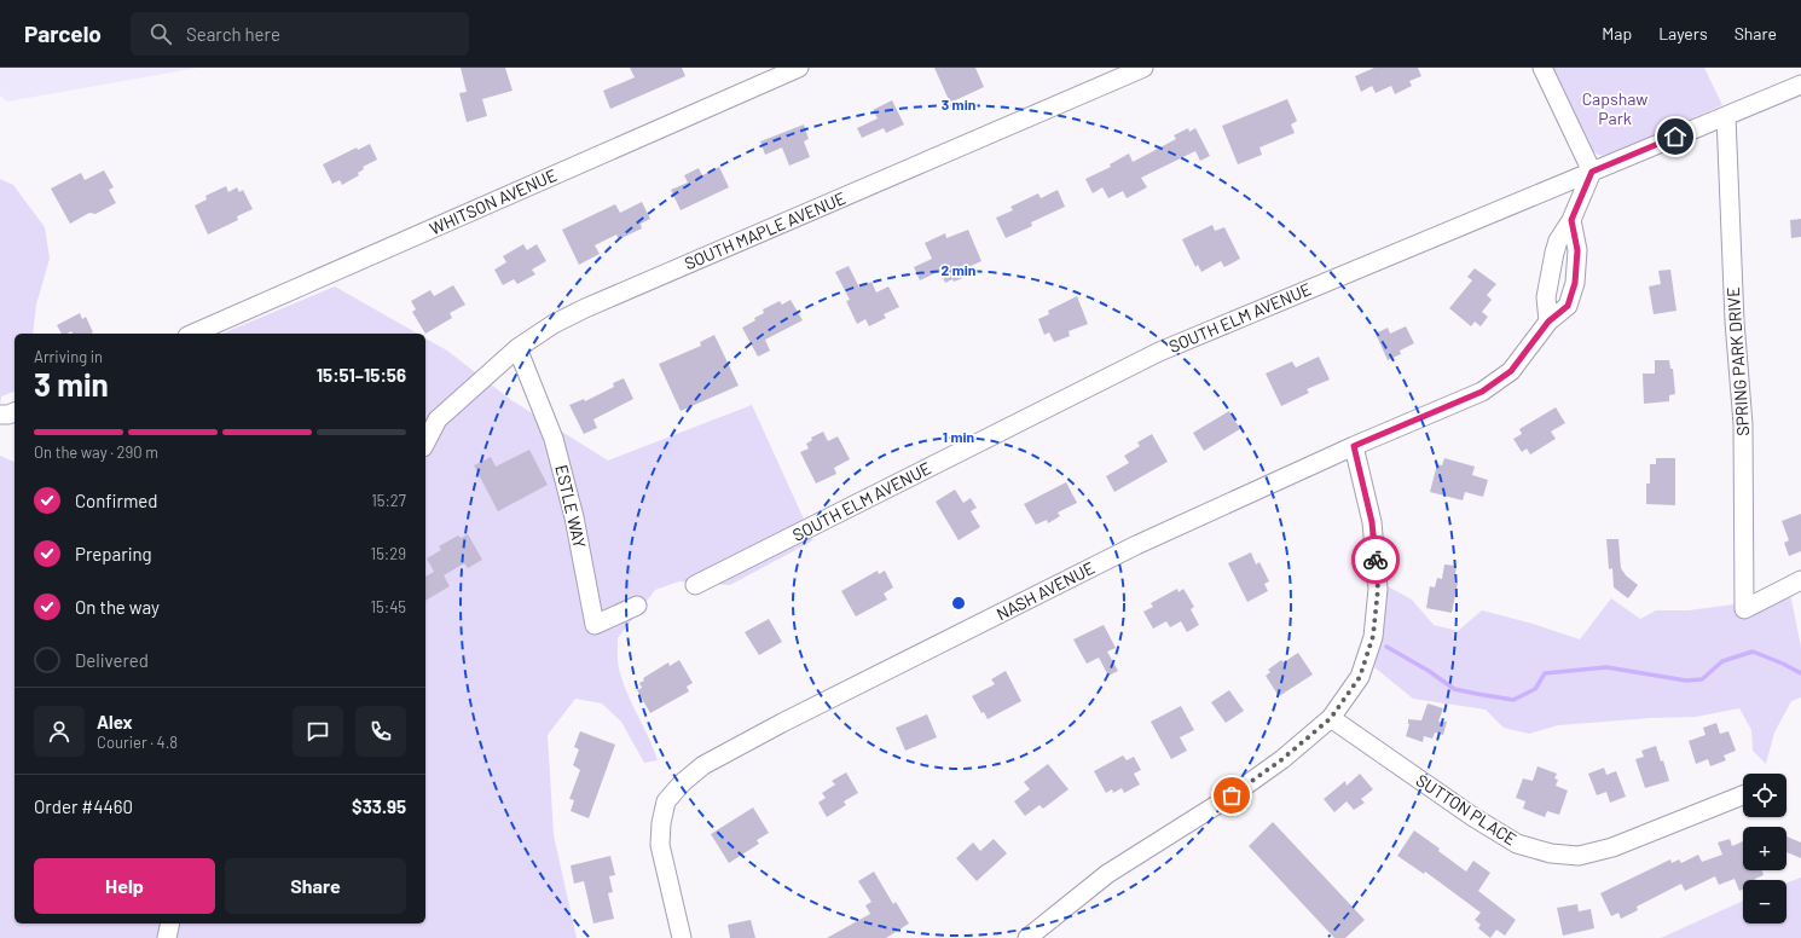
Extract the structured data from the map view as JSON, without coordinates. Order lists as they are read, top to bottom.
{
  "streets": {
    "street": [
      "WHITSON AVENUE",
      "SOUTH MAPLE AVENUE",
      "SOUTH ELM AVENUE",
      "SPRING PARK DRIVE",
      "ESTLE WAY",
      "NASH AVENUE",
      "SUTTON PLACE"
    ]
  },
  "crossings": [
    ["SOUTH MAPLE AVENUE", "ESTLE WAY"],
    ["SOUTH ELM AVENUE", "SPRING PARK DRIVE"]
  ],
  "parks": ["Capshaw Park"],
  "page": {
    "header": "Parcelo",
    "search": "Search here",
    "nav": ["Map", "Layers", "Share"],
    "heading": ["3 min", "Arriving in", "15:51–15:56"],
    "panel": [
      "Alex",
      "Courier · 4.8",
      "Order #4460",
      "$33.95"
    ],
    "bar": "On the way · 290 m",
    "list": [
      ["Confirmed", "15:27"],
      ["Preparing", "15:29"],
      ["On the way", "15:45"],
      "Delivered"
    ],
    "map_buttons": ["+", "−"],
    "buttons": ["Help", "Share"]
  },
  "rings": ["3 min", "2 min", "1 min"]
}
